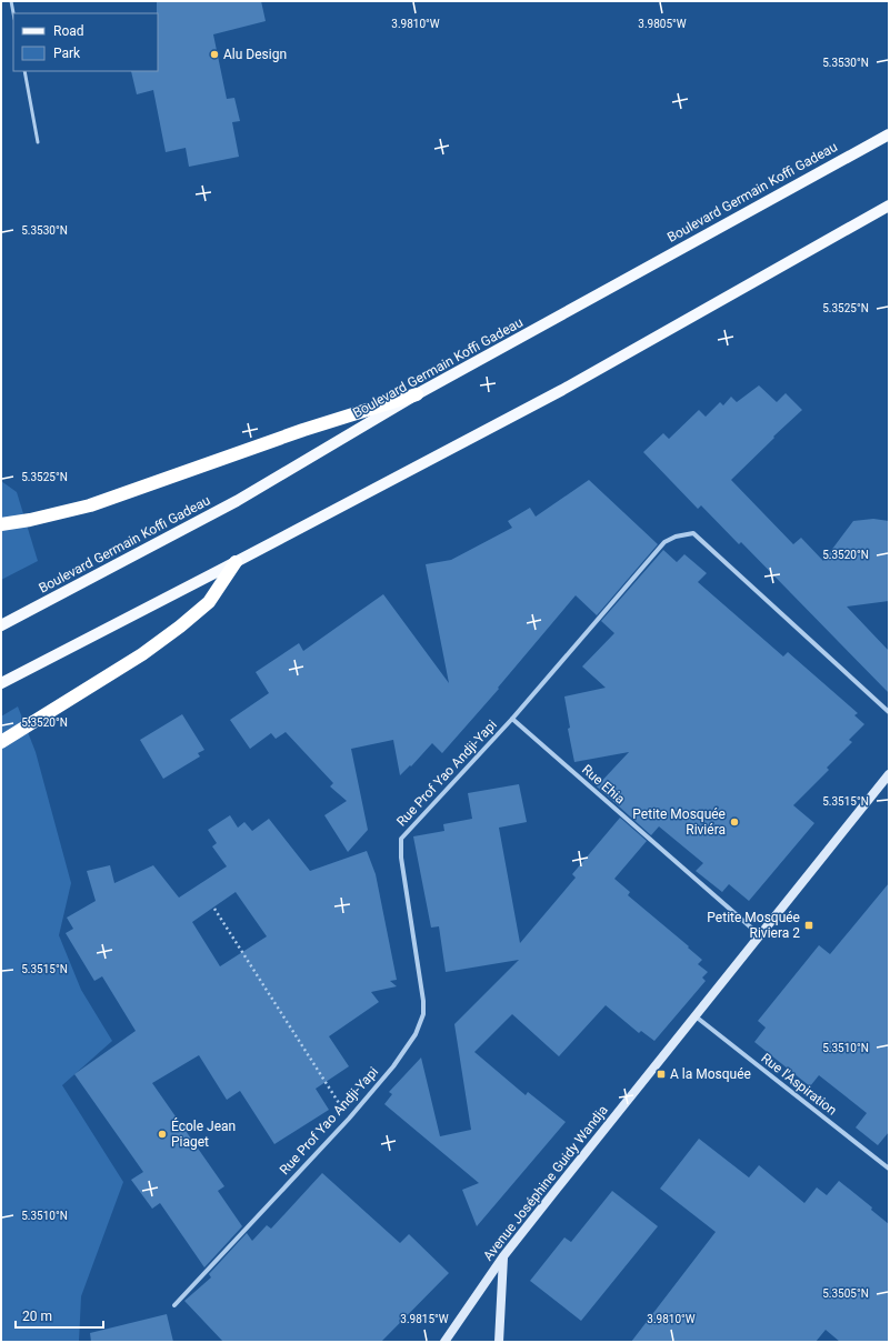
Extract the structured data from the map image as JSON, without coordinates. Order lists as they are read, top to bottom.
{
  "streets": {
    "main road": ["Boulevard Germain Koffi Gadeau"],
    "street": [
      "Rue Prof Yao Andji-Yapi",
      "Rue Ehia",
      "Rue l'Aspiration",
      "Avenue Joséphine Guidy Wandja"
    ]
  },
  "crossings": [
    ["Rue Prof Yao Andji-Yapi", "Rue Ehia"],
    ["Rue Ehia", "Avenue Joséphine Guidy Wandja"],
    ["Rue l'Aspiration", "Avenue Joséphine Guidy Wandja"]
  ],
  "places": {
    "other": ["Alu Design", "Petite Mosquée Riviéra", "École Jean Piaget"],
    "transit": ["Petite Mosquée Riviera 2", "A la Mosquée"]
  },
  "legend": ["Road", "Park"],
  "scale_bar": "20 m",
  "coordinates": [
    "3.9810°W",
    "3.9805°W",
    "5.3530°N",
    "5.3525°N",
    "5.3520°N",
    "5.3515°N",
    "5.3510°N",
    "5.3505°N",
    "3.9815°W"
  ]
}
